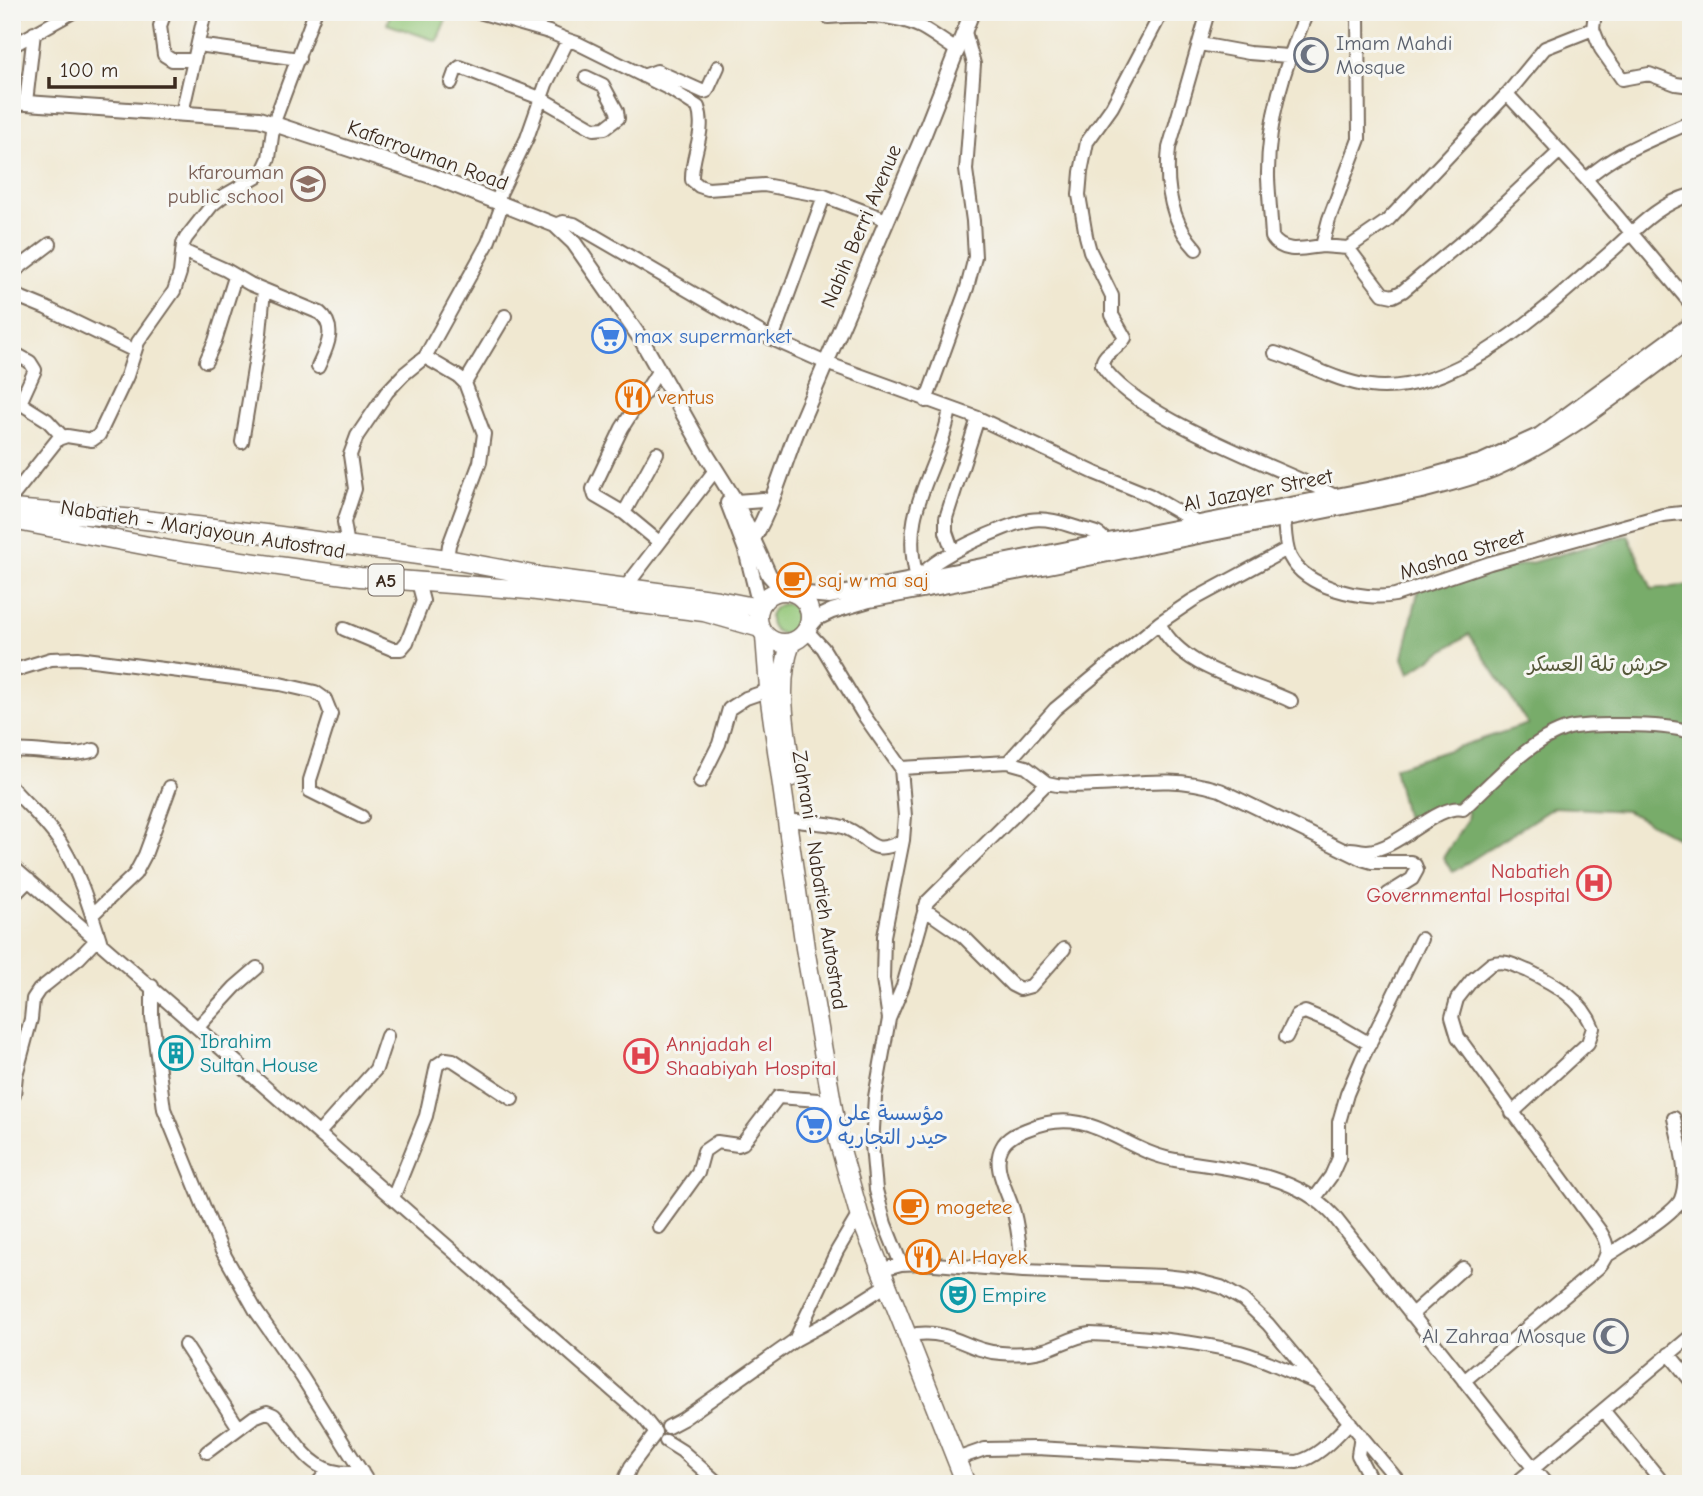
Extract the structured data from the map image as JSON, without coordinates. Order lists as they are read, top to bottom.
{
  "streets": {
    "highway": ["Nabatieh - Marjayoun Autostrad", "A5", "Zahrani - Nabatieh Autostrad"],
    "main road": ["Kafarrouman Road", "Nabih Berri Avenue", "Al Jazayer Street"],
    "street": ["Mashaa Street"]
  },
  "crossings": [
    ["Al Jazayer Street", "Nabatieh - Marjayoun Autostrad"],
    ["Al Jazayer Street", "A5"],
    ["Al Jazayer Street", "Zahrani - Nabatieh Autostrad"],
    ["Nabatieh - Marjayoun Autostrad", "A5"],
    ["Nabatieh - Marjayoun Autostrad", "Zahrani - Nabatieh Autostrad"],
    ["A5", "Zahrani - Nabatieh Autostrad"]
  ],
  "parks": ["حرش تلة العسكر"],
  "places": {
    "mosque": ["Imam Mahdi Mosque", "Al Zahraa Mosque"],
    "school or university": ["kfarouman public school"],
    "supermarket": ["max supermarket", "مؤسسة علي حيدر التجاريه"],
    "restaurant": ["ventus", "Al Hayek"],
    "cafe": ["saj w ma saj", "mogetee"],
    "hospital": ["Nabatieh Governmental Hospital", "Annjadah el Shaabiyah Hospital"],
    "building": ["Ibrahim Sultan House"],
    "theatre": ["Empire"]
  },
  "scale_bar": "100 m"
}
